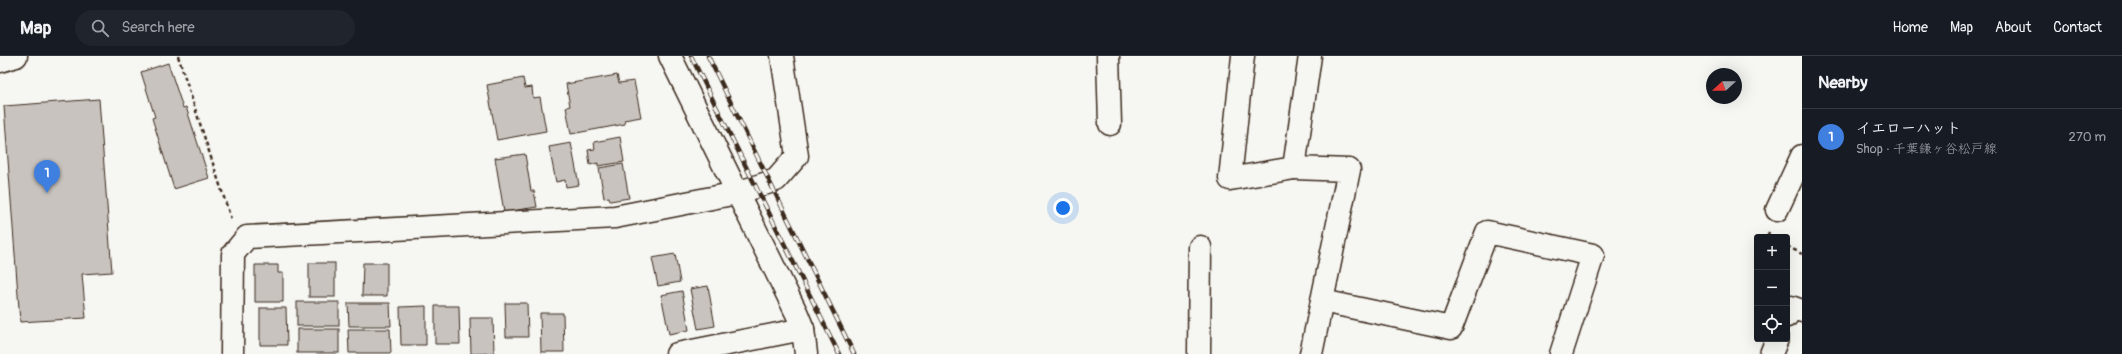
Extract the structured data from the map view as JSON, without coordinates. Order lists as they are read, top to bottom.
{
  "north": "left",
  "page": {
    "header": "Map",
    "search": "Search here",
    "nav": [
      "Home",
      "Map",
      "About",
      "Contact"
    ],
    "heading": "Nearby",
    "list": [
      {
        "mark": "1",
        "name": "イエローハット",
        "note": "Shop · 千葉鎌ヶ谷松戸線",
        "value": "270 m"
      }
    ],
    "pins": "1",
    "map_buttons": ["+", "−"]
  }
}
